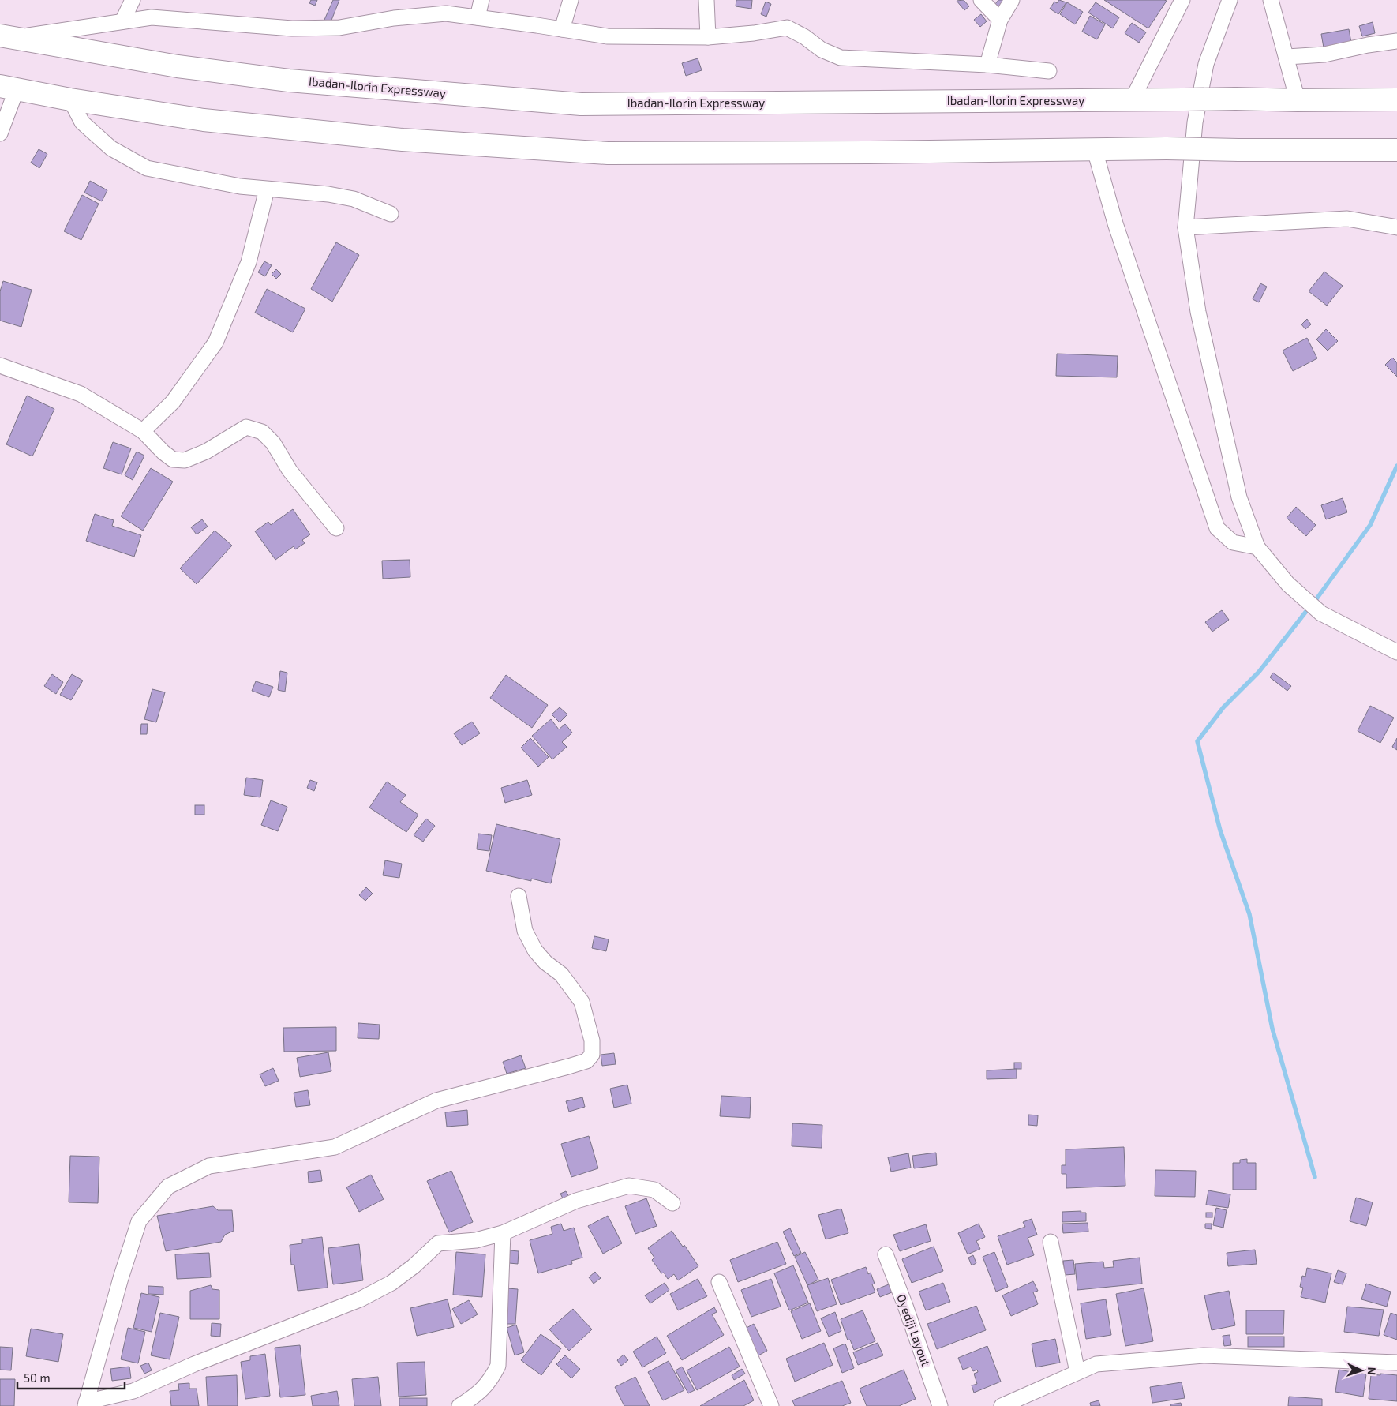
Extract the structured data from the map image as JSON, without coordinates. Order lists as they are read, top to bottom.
{
  "streets": {
    "highway": ["Ibadan-Ilorin Expressway"],
    "street": ["Oyediji Layout"]
  },
  "scale_bar": "50 m",
  "north": "right"
}
